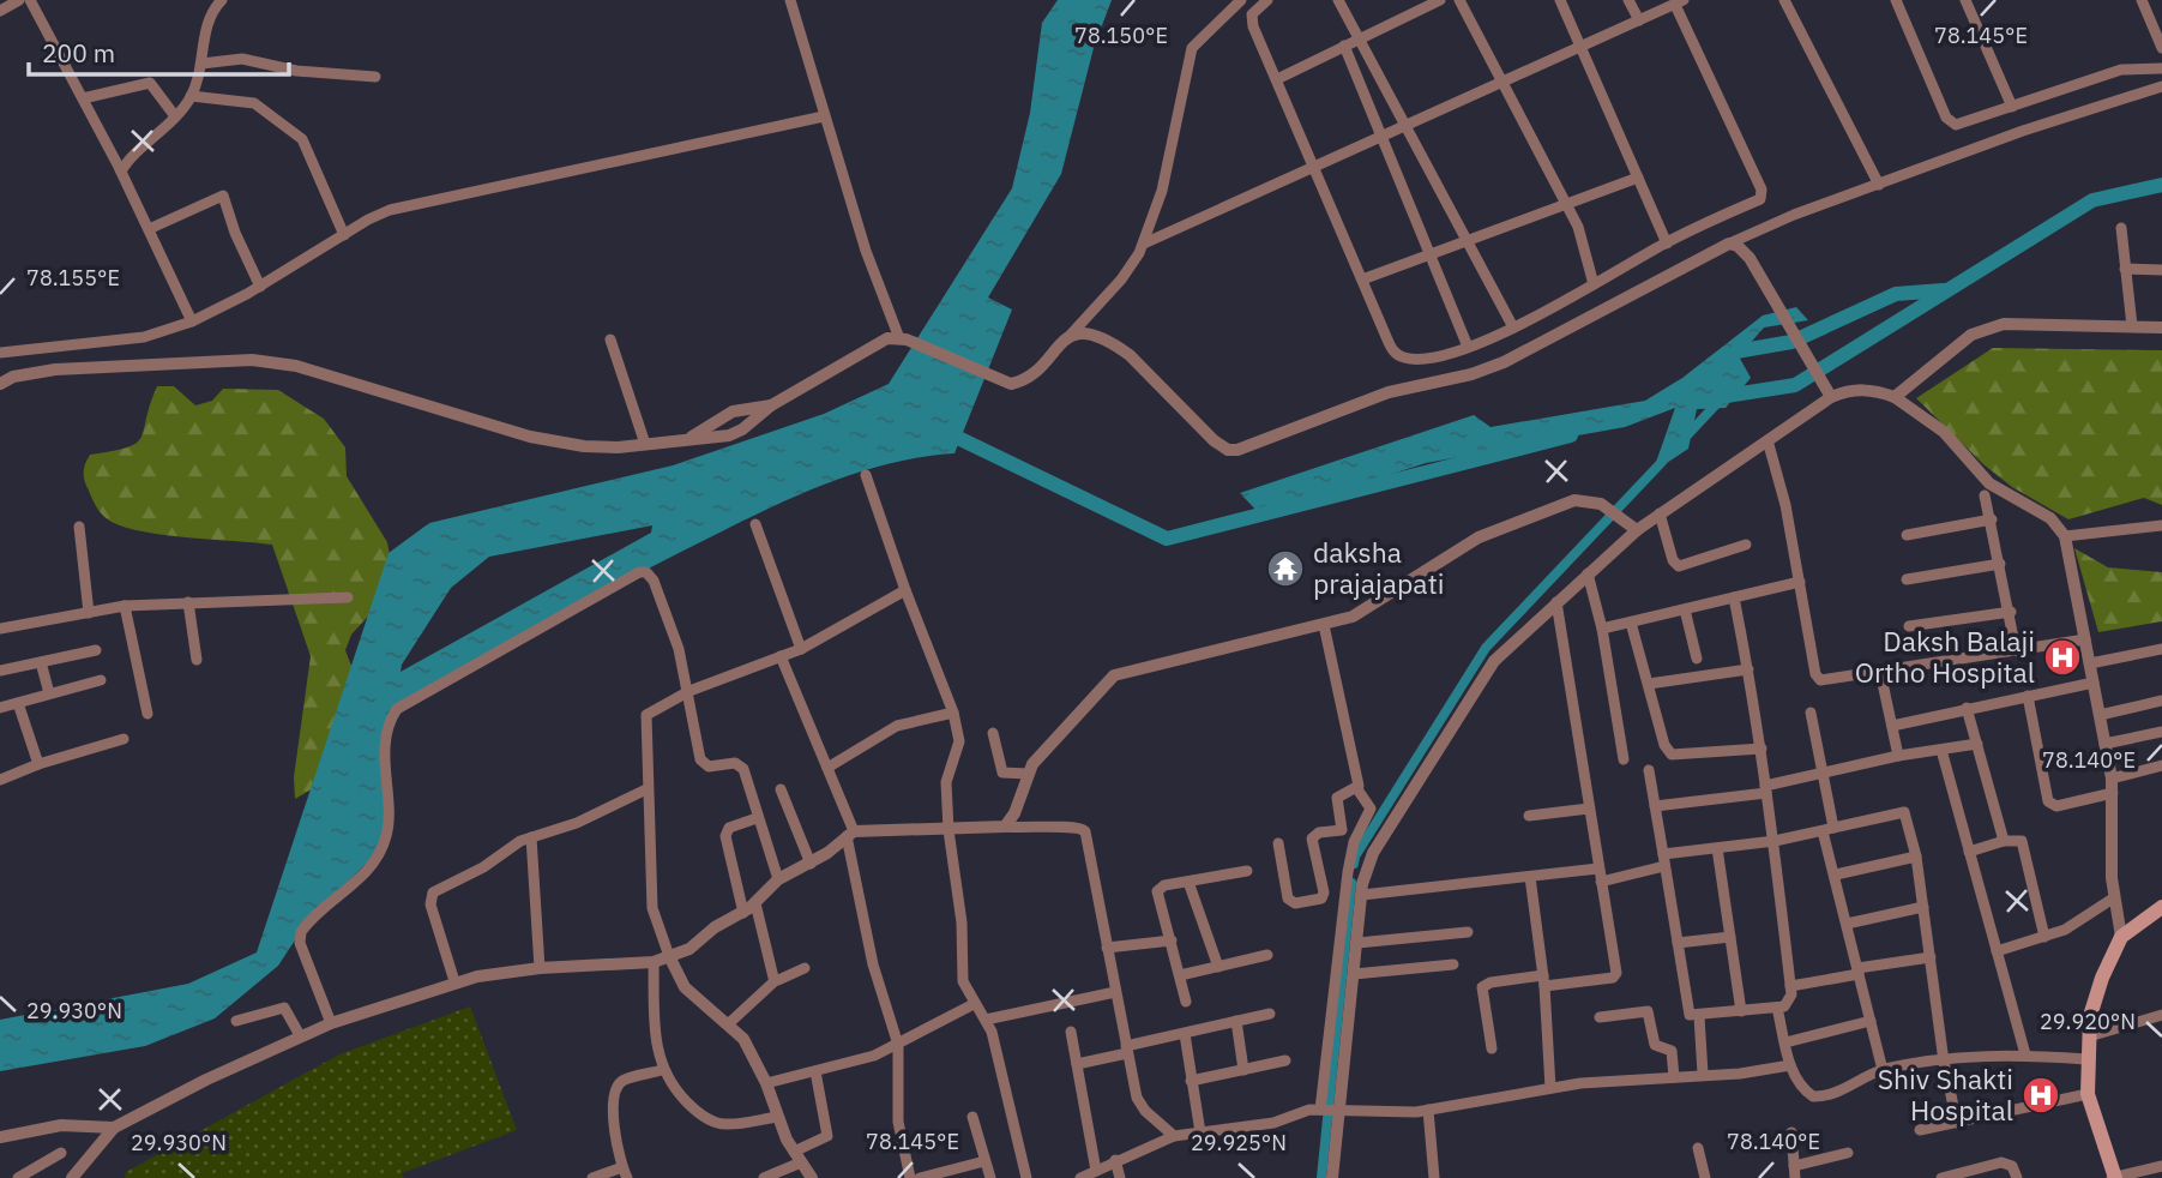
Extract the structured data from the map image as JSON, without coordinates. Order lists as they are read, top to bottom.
{
  "places": {
    "temple": ["daksha prajajapati"],
    "hospital": ["Daksh Balaji Ortho Hospital", "Shiv Shakti Hospital"]
  },
  "scale_bar": "200 m",
  "coordinates": [
    "78.145°E",
    "78.150°E",
    "78.155°E",
    "78.140°E",
    "29.930°N",
    "29.920°N",
    "29.925°N"
  ]
}
